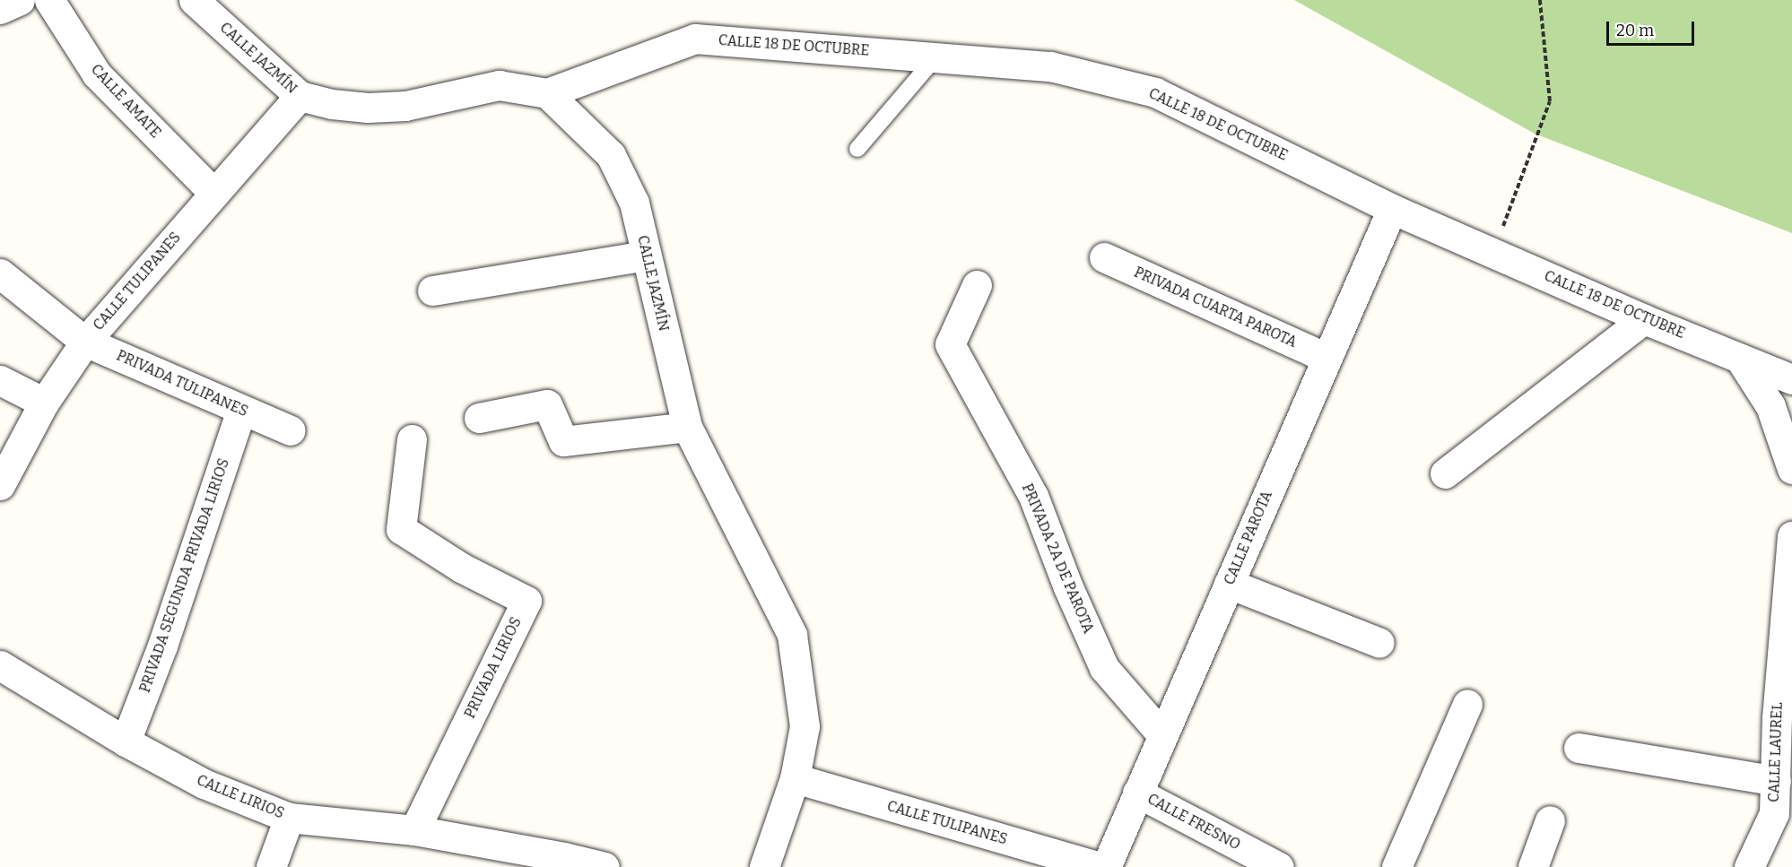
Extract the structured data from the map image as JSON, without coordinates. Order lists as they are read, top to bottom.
{
  "streets": {
    "street": [
      "CALLE 18 DE OCTUBRE",
      "CALLE JAZMÍN",
      "CALLE AMATE",
      "CALLE TULIPANES",
      "PRIVADA CUARTA PAROTA",
      "PRIVADA TULIPANES",
      "CALLE PAROTA",
      "PRIVADA 2A DE PAROTA",
      "PRIVADA SEGUNDA PRIVADA LIRIOS",
      "PRIVADA LIRIOS",
      "CALLE LAUREL",
      "CALLE LIRIOS",
      "CALLE FRESNO"
    ]
  },
  "crossings": [
    ["CALLE 18 DE OCTUBRE", "CALLE JAZMÍN"],
    ["CALLE 18 DE OCTUBRE", "CALLE PAROTA"],
    ["CALLE JAZMÍN", "CALLE TULIPANES"],
    ["CALLE AMATE", "CALLE TULIPANES"],
    ["CALLE TULIPANES", "PRIVADA TULIPANES"],
    ["PRIVADA CUARTA PAROTA", "CALLE PAROTA"],
    ["PRIVADA TULIPANES", "PRIVADA SEGUNDA PRIVADA LIRIOS"],
    ["CALLE PAROTA", "PRIVADA 2A DE PAROTA"],
    ["CALLE PAROTA", "CALLE FRESNO"],
    ["PRIVADA SEGUNDA PRIVADA LIRIOS", "CALLE LIRIOS"],
    ["PRIVADA LIRIOS", "CALLE LIRIOS"]
  ],
  "scale_bar": "20 m"
}
